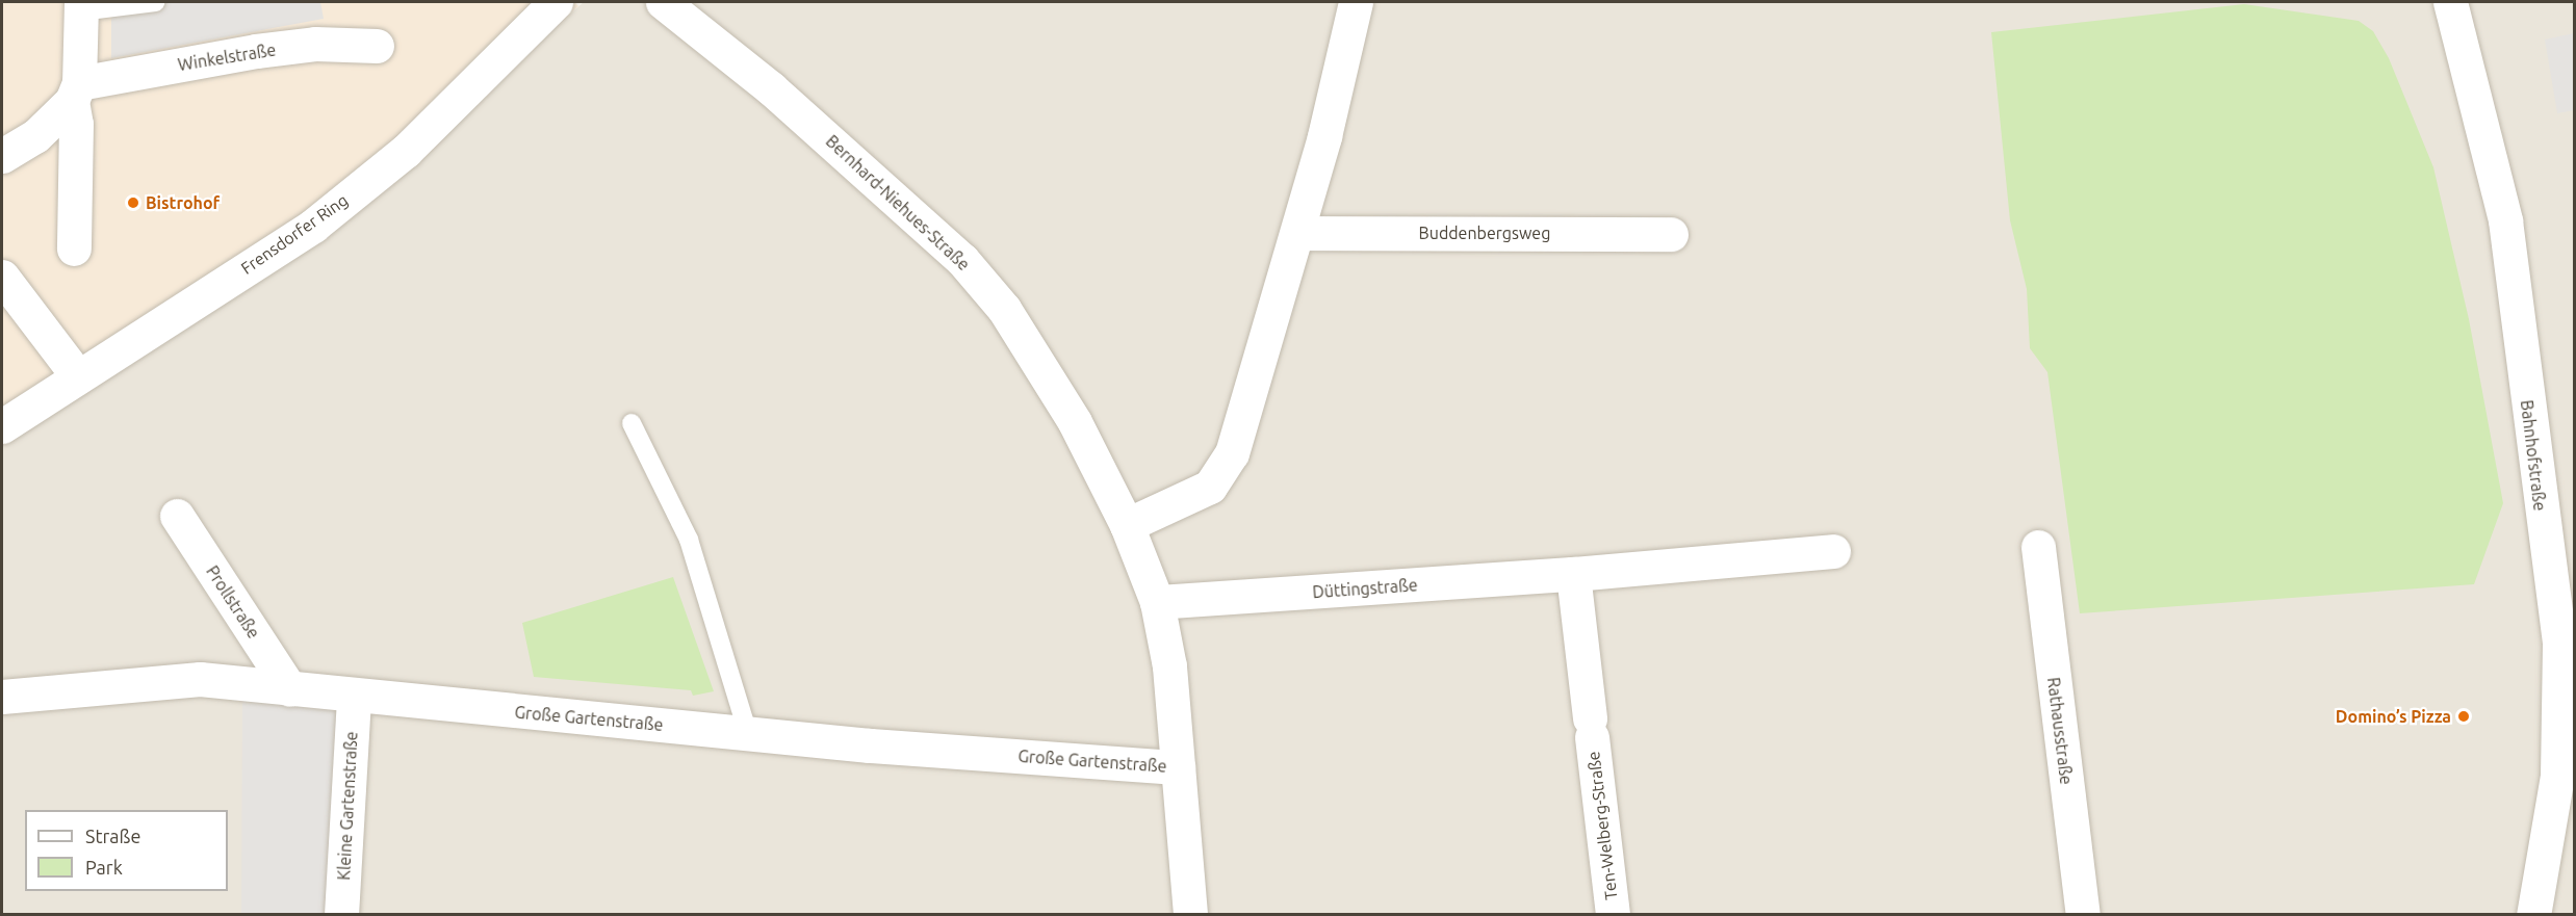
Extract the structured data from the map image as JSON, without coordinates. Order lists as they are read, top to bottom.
{
  "streets": {
    "street": [
      "Winkelstraße",
      "Bernhard-Niehues-Straße",
      "Buddenbergsweg",
      "Frensdorfer Ring",
      "Bahnhofstraße",
      "Düttingstraße",
      "Prollstraße",
      "Große Gartenstraße",
      "Rathausstraße",
      "Kleine Gartenstraße",
      "Ten-Welberg-Straße"
    ]
  },
  "crossings": [
    ["Bernhard-Niehues-Straße", "Düttingstraße"],
    ["Bernhard-Niehues-Straße", "Große Gartenstraße"],
    ["Düttingstraße", "Ten-Welberg-Straße"],
    ["Prollstraße", "Große Gartenstraße"],
    ["Große Gartenstraße", "Kleine Gartenstraße"]
  ],
  "places": ["Bistrohof", "Domino’s Pizza"],
  "legend": ["Straße", "Park"]
}
